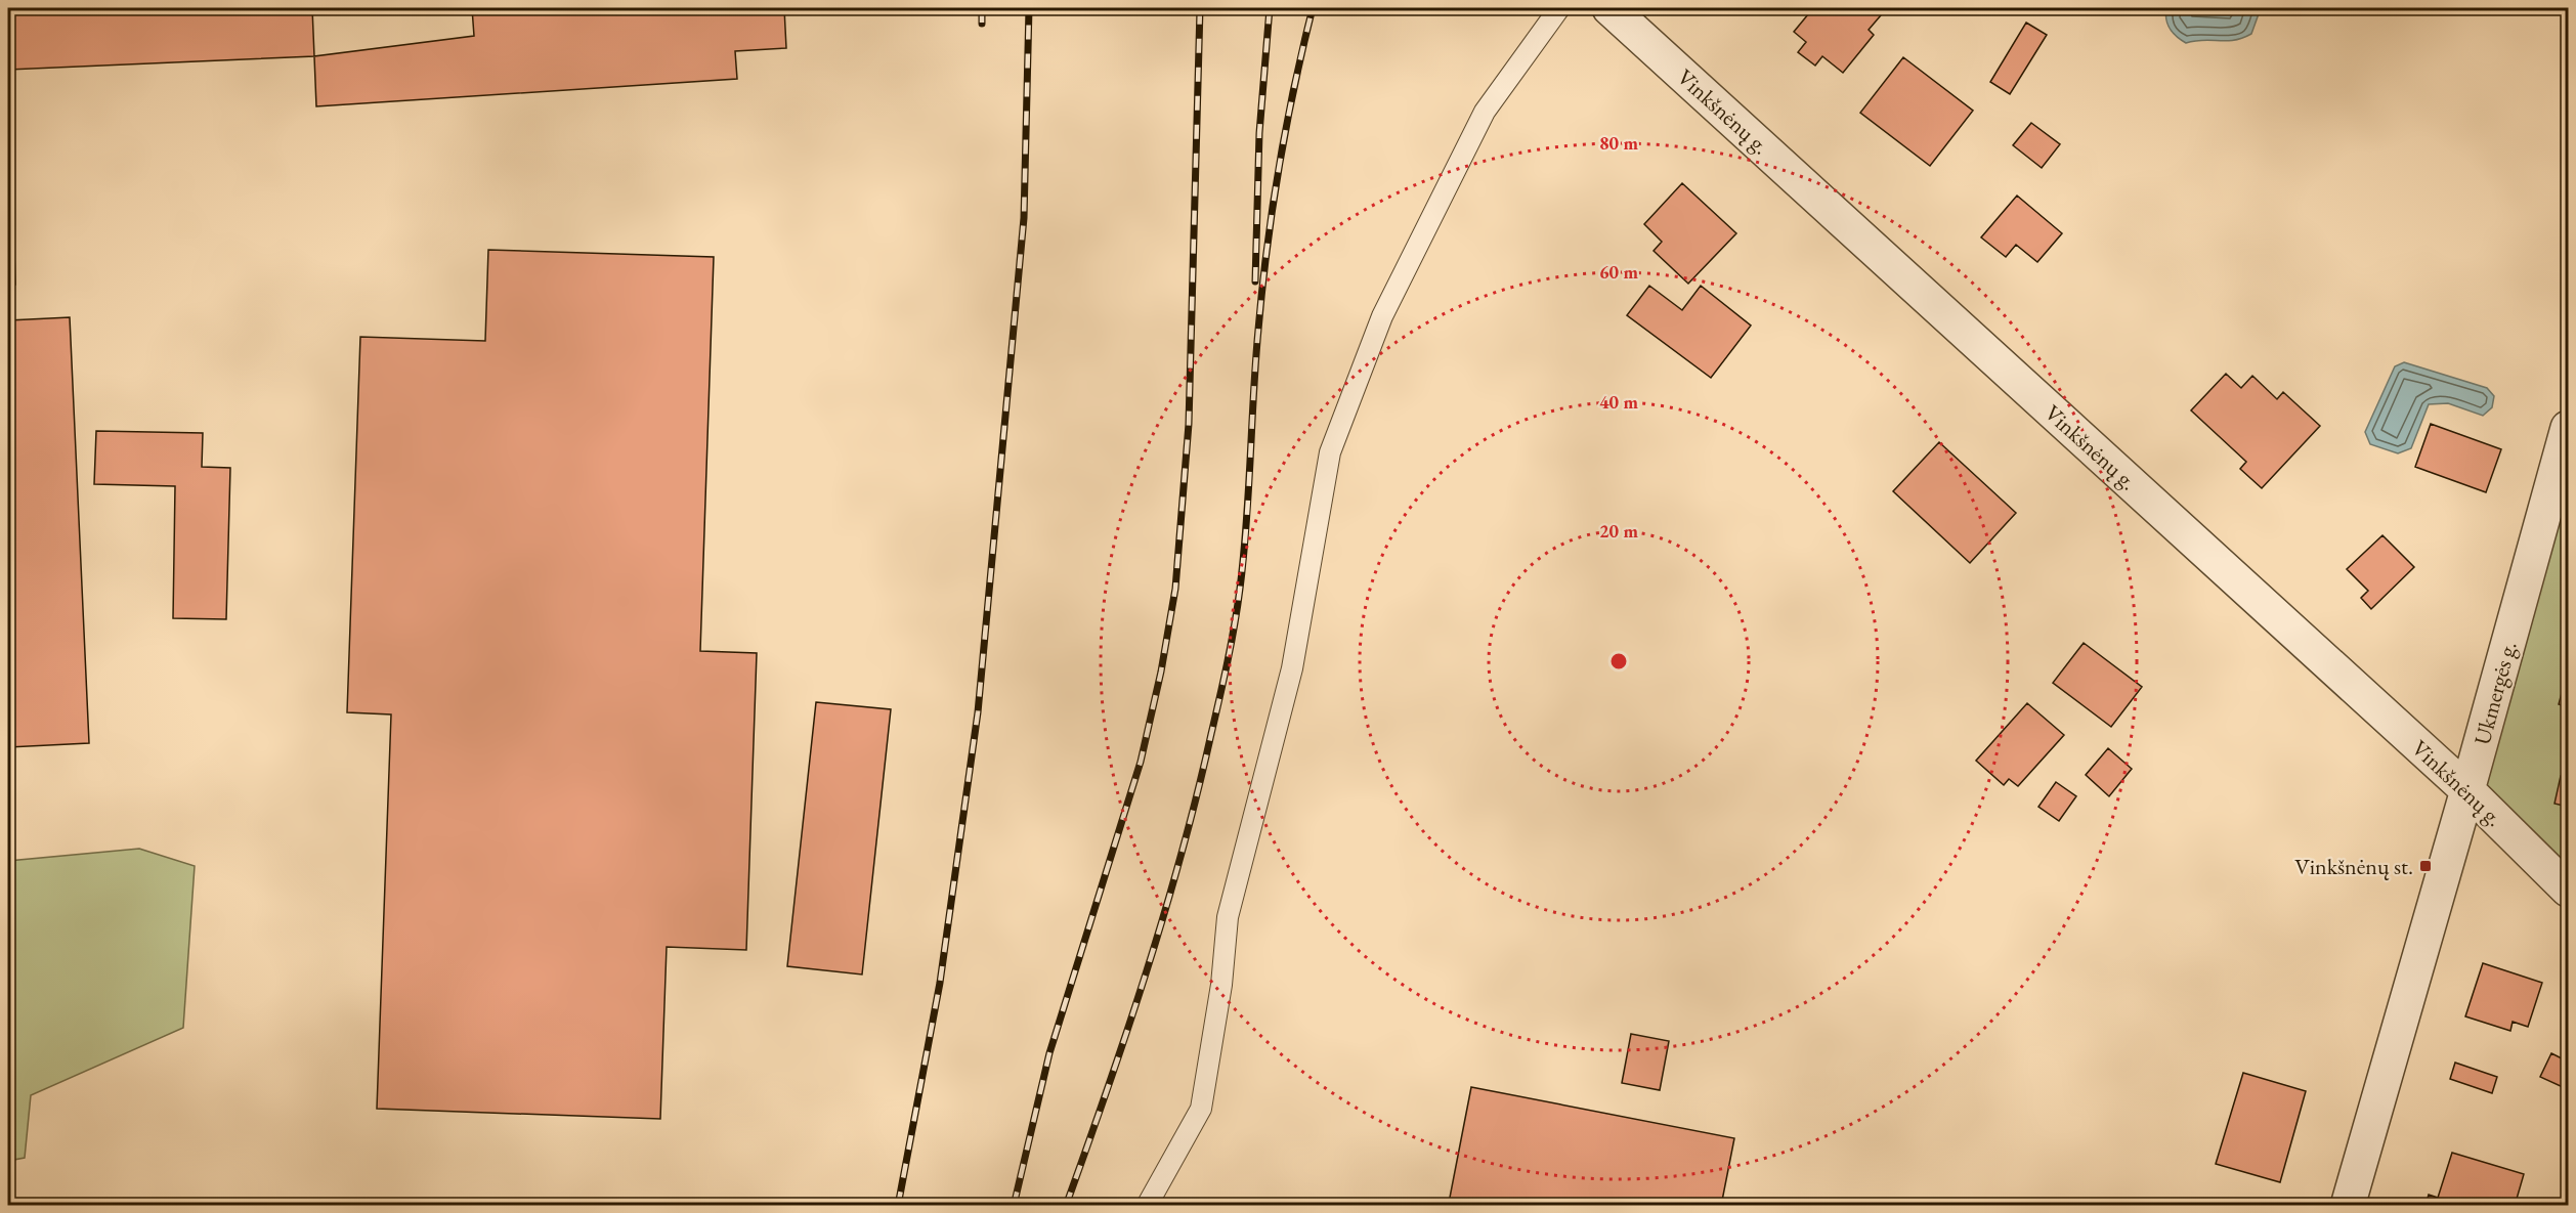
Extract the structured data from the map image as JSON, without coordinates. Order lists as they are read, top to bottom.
{
  "streets": {
    "street": ["Vinkšnėnų g.", "Ukmergės g."]
  },
  "crossings": [
    ["Vinkšnėnų g.", "Ukmergės g."]
  ],
  "places": {
    "transit": ["Vinkšnėnų st."]
  },
  "rings": [
    "80 m",
    "60 m",
    "40 m",
    "20 m"
  ]
}
